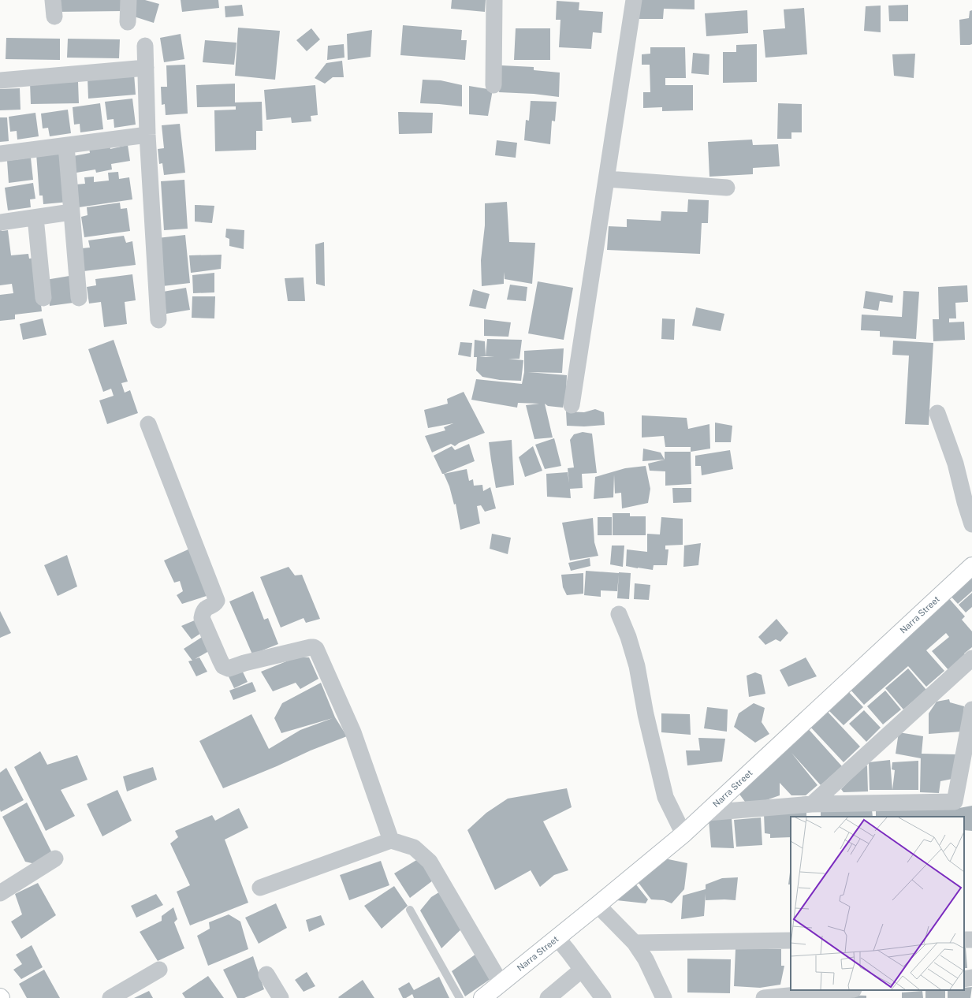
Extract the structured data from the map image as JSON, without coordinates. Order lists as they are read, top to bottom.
{
  "streets": {
    "street": ["Narra Street"]
  }
}
